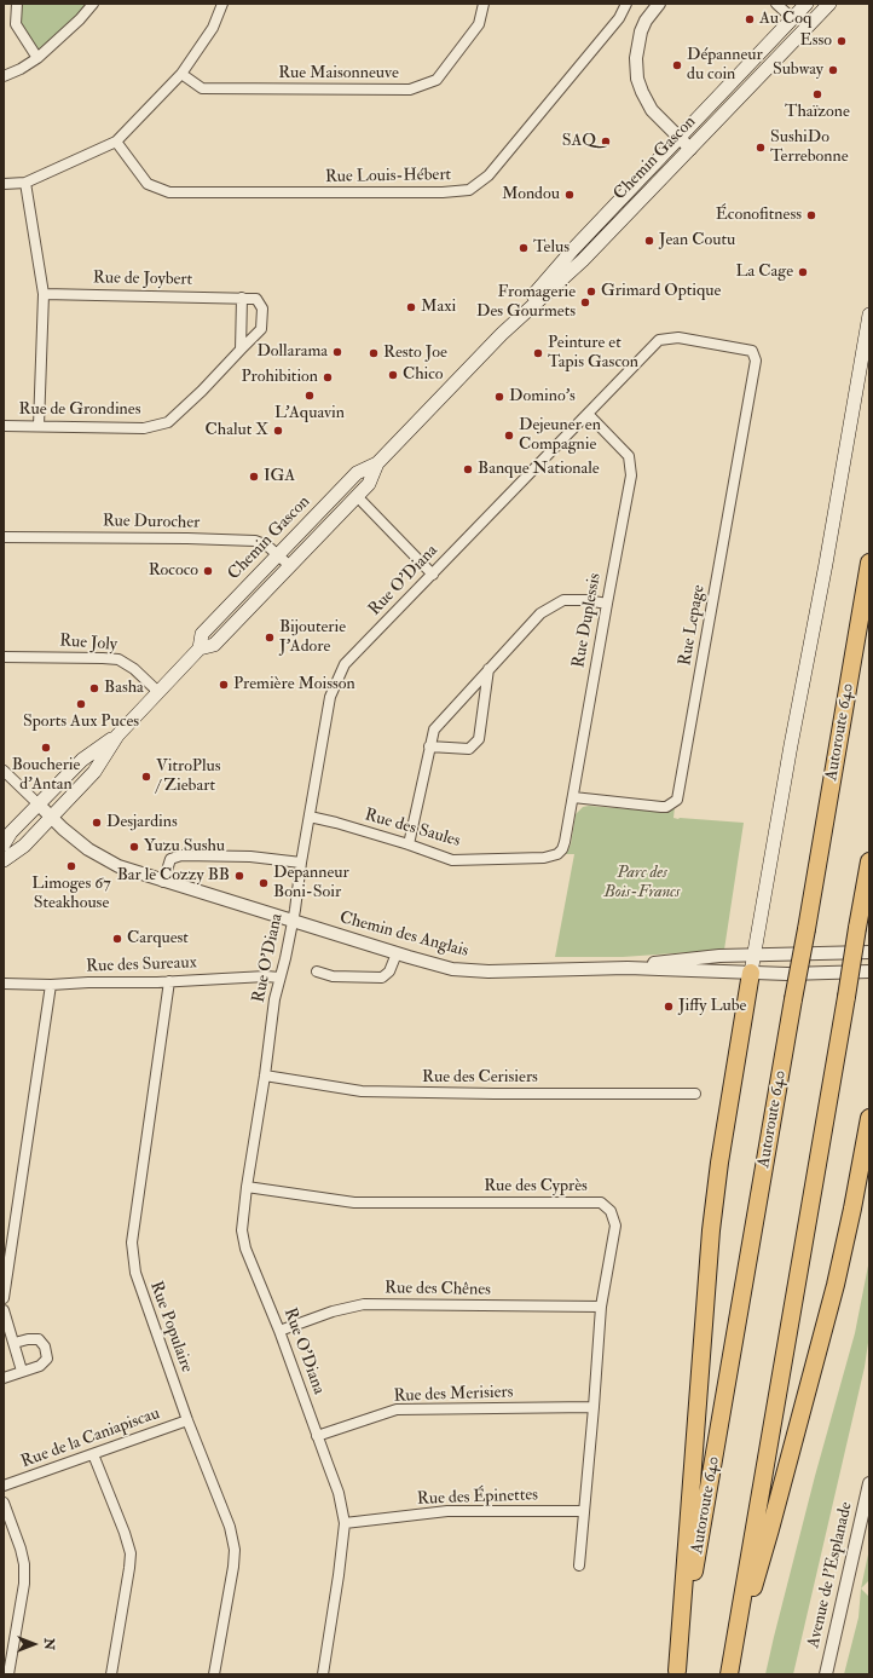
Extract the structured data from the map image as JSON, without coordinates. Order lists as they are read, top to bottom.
{
  "streets": {
    "highway": ["Autoroute 640"],
    "main road": ["Chemin Gascon"],
    "street": [
      "Rue Maisonneuve",
      "Rue Louis-Hébert",
      "Rue de Joybert",
      "Rue de Grondines",
      "Rue Durocher",
      "Rue O'Diana",
      "Rue Duplessis",
      "Rue Lepage",
      "Rue Joly",
      "Rue des Saules",
      "Chemin des Anglais",
      "Rue des Sureaux",
      "Rue des Cerisiers",
      "Rue des Cyprès",
      "Rue des Chênes",
      "Rue Populaire",
      "Rue des Merisiers",
      "Rue de la Caniapiscau",
      "Rue des Épinettes",
      "Avenue de l'Esplanade"
    ]
  },
  "crossings": [
    ["Chemin Gascon", "Rue Durocher"],
    ["Chemin Gascon", "Rue Joly"],
    ["Chemin Gascon", "Chemin des Anglais"],
    ["Rue de Joybert", "Rue de Grondines"],
    ["Rue O'Diana", "Rue Duplessis"],
    ["Rue O'Diana", "Rue Lepage"],
    ["Rue O'Diana", "Rue des Saules"],
    ["Rue O'Diana", "Chemin des Anglais"],
    ["Rue O'Diana", "Rue des Sureaux"],
    ["Rue O'Diana", "Rue des Cerisiers"],
    ["Rue O'Diana", "Rue des Cyprès"],
    ["Rue O'Diana", "Rue des Chênes"],
    ["Rue O'Diana", "Rue des Merisiers"],
    ["Rue O'Diana", "Rue des Épinettes"],
    ["Rue Duplessis", "Rue Lepage"],
    ["Rue Duplessis", "Rue des Saules"],
    ["Rue des Sureaux", "Rue Populaire"],
    ["Rue des Cyprès", "Rue des Chênes"],
    ["Rue des Cyprès", "Rue des Merisiers"],
    ["Rue des Cyprès", "Rue des Épinettes"],
    ["Rue Populaire", "Rue de la Caniapiscau"]
  ],
  "parks": ["Parc des Bois-Francs"],
  "places": [
    "Au Coq",
    "Esso",
    "Dépanneur du coin",
    "Subway",
    "Thaïzone",
    "SAQ",
    "SushiDo Terrebonne",
    "Mondou",
    "Éconofitness",
    "Jean Coutu",
    "Telus",
    "La Cage",
    "Grimard Optique",
    "Fromagerie Des Gourmets",
    "Maxi",
    "Dollarama",
    "Resto Joe",
    "Peinture et Tapis Gascon",
    "Chico",
    "Prohibition",
    "L'Aquavin",
    "Domino's",
    "Chalut X",
    "Dejeuner en Compagnie",
    "Banque Nationale",
    "IGA",
    "Rococo",
    "Bijouterie J'Adore",
    "Première Moisson",
    "Basha",
    "Sports Aux Puces",
    "Boucherie d'Antan",
    "VitroPlus / Ziebart",
    "Desjardins",
    "Yuzu Sushu",
    "Limoges 67 Steakhouse",
    "Bar le Cozzy BB",
    "Depanneur Boni-Soir",
    "Carquest",
    "Jiffy Lube"
  ],
  "north": "right"
}
